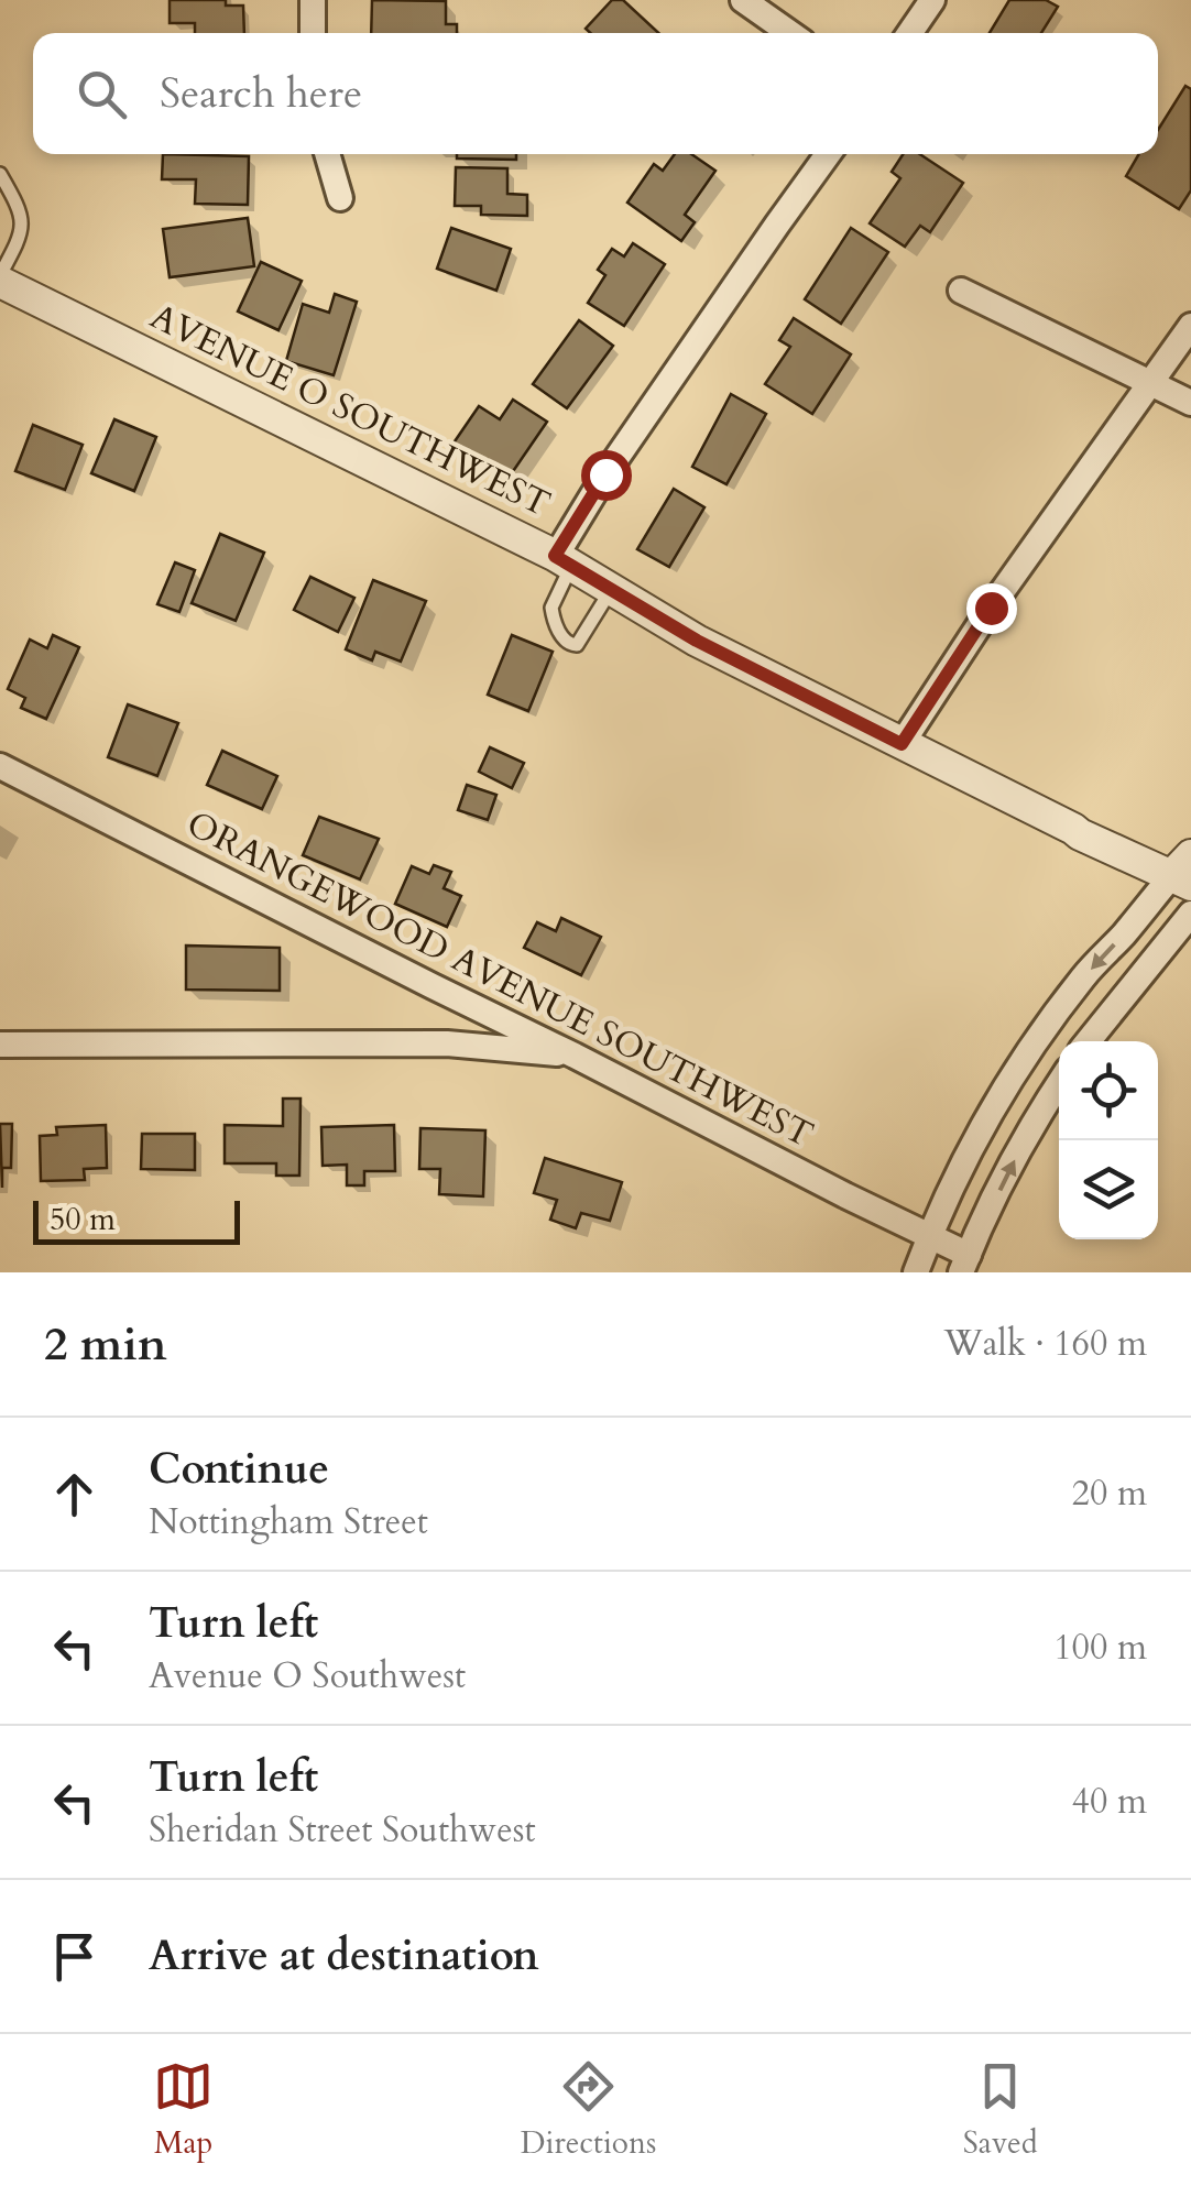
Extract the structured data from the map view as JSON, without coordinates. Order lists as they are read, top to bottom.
{
  "streets": {
    "street": ["AVENUE O SOUTHWEST", "ORANGEWOOD AVENUE SOUTHWEST"]
  },
  "scale_bar": "50 m",
  "page": {
    "search": "Search here",
    "scale": "50 m",
    "heading": ["2 min", "Walk · 160 m"],
    "list": [
      ["Continue", "Nottingham Street", "20 m"],
      ["Turn left", "Avenue O Southwest", "100 m"],
      ["Turn left", "Sheridan Street Southwest", "40 m"],
      "Arrive at destination"
    ],
    "nav": ["Map", "Directions", "Saved"]
  }
}
